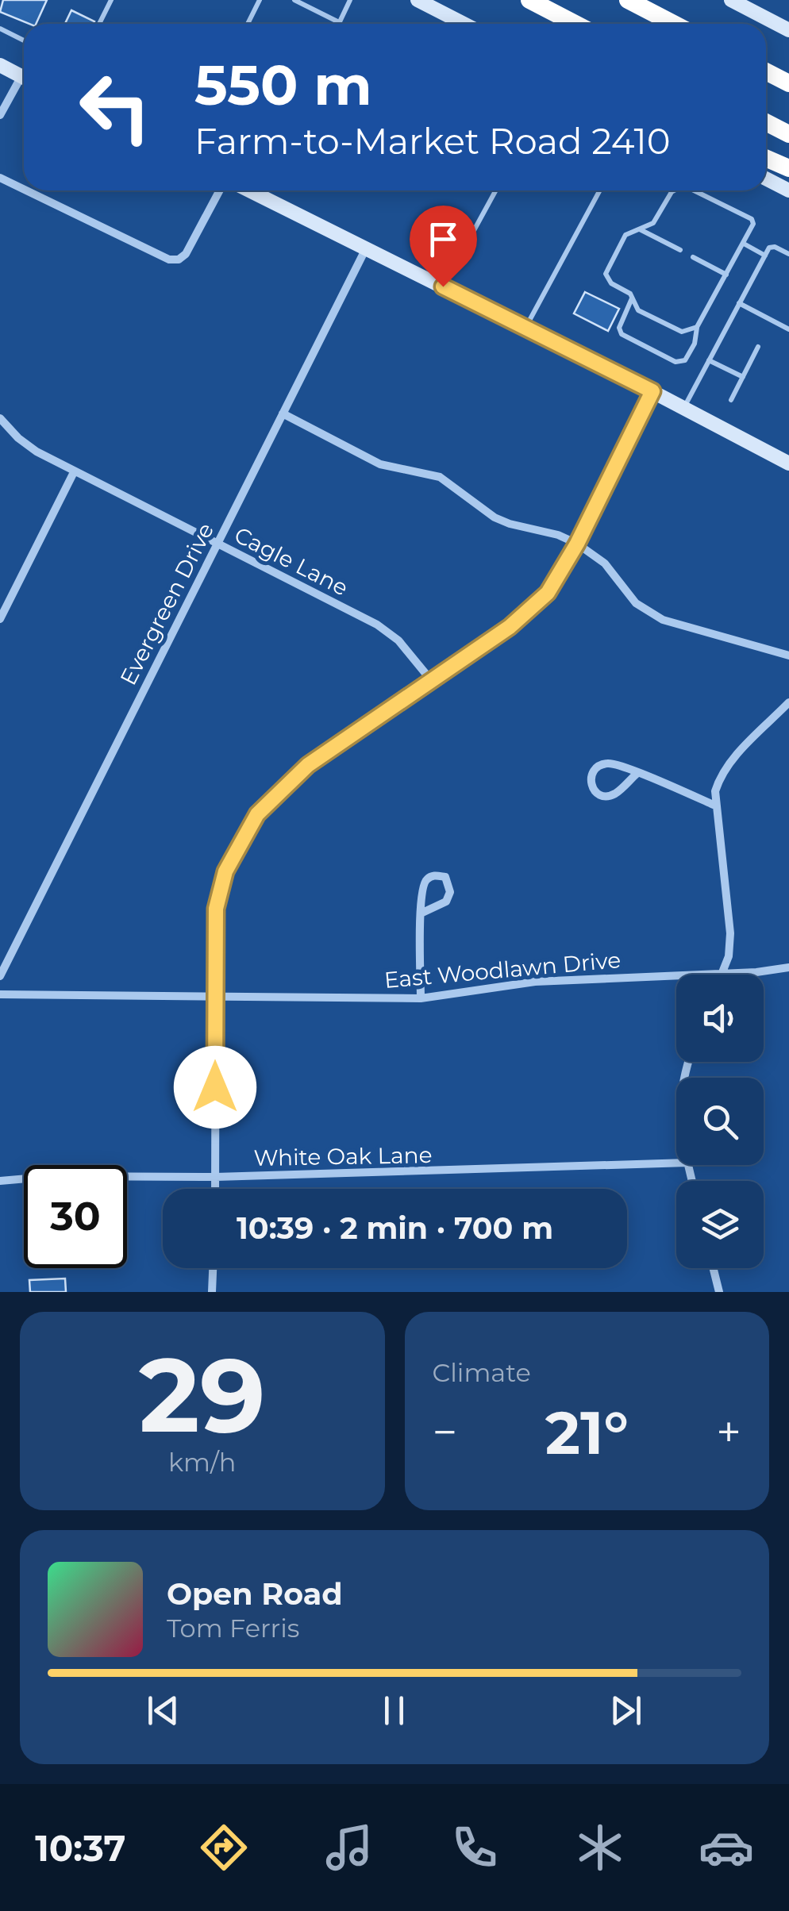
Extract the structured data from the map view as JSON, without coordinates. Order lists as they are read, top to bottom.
{
  "streets": {
    "street": [
      "Cagle Lane",
      "Evergreen Drive",
      "East Woodlawn Drive",
      "White Oak Lane"
    ]
  },
  "crossings": [
    ["Cagle Lane", "Evergreen Drive"]
  ],
  "page": {
    "turn": ["550 m", "Farm-to-Market Road 2410"],
    "limit": "30",
    "trip": "10:39 · 2 min · 700 m",
    "tile": [
      ["29", "km/h"],
      "Climate"
    ],
    "heat": ["−", "21°", "+"],
    "song": ["Open Road", "Tom Ferris"],
    "tabs": "10:37"
  }
}
